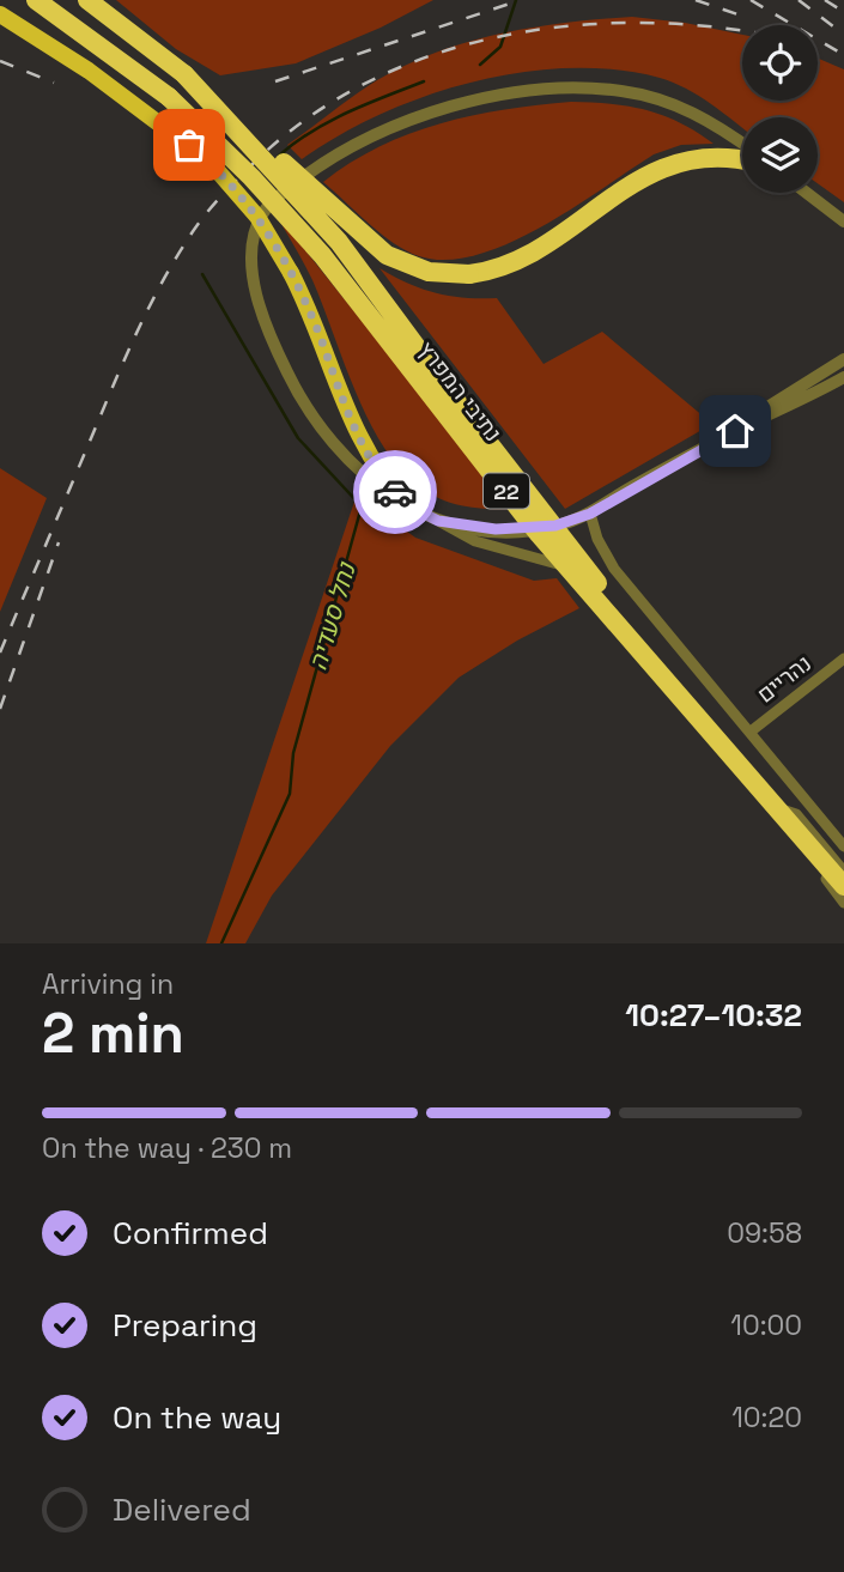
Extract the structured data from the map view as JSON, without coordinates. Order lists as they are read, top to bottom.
{
  "streets": {
    "highway": ["נתיבי המפרץ", "22"],
    "street": ["נהריים"]
  },
  "water": ["נחל סעדיה"],
  "page": {
    "heading": ["2 min", "Arriving in", "10:27–10:32"],
    "bar": "On the way · 230 m",
    "list": [
      ["Confirmed", "09:58"],
      ["Preparing", "10:00"],
      ["On the way", "10:20"],
      "Delivered"
    ]
  }
}
